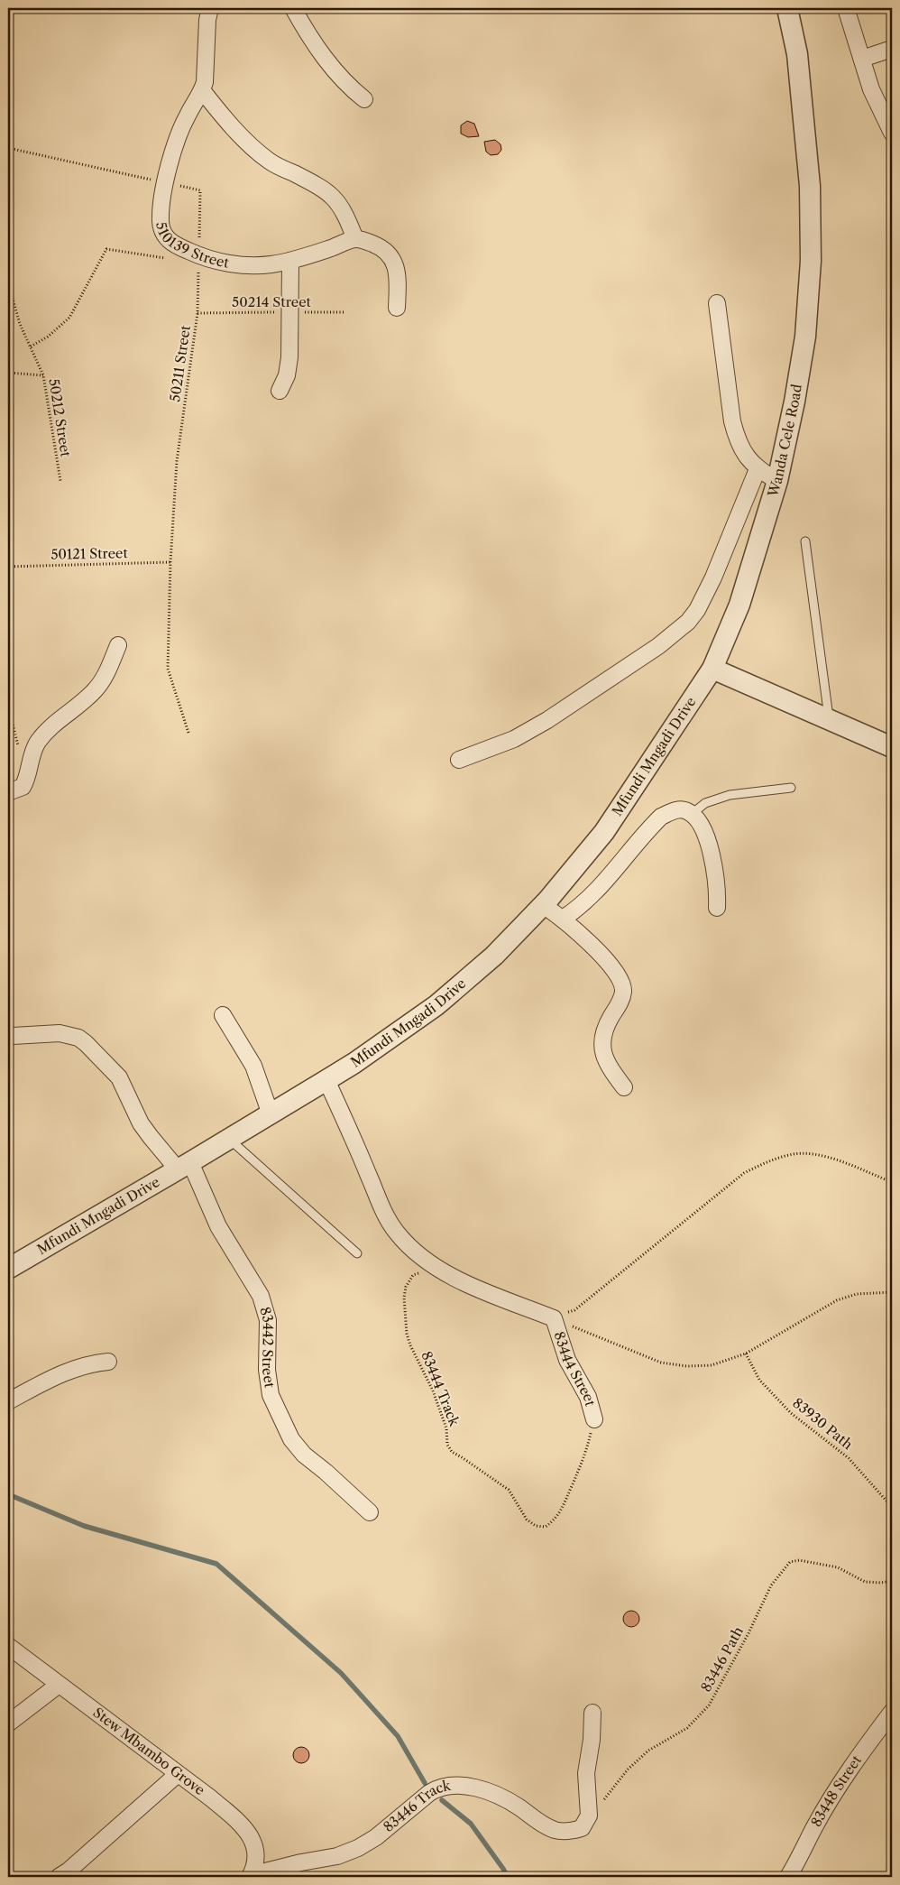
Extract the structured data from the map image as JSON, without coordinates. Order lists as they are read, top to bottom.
{
  "streets": {
    "street": [
      "510139 Street",
      "Wanda Cele Road",
      "Mfundi Mngadi Drive",
      "83442 Street",
      "83444 Street",
      "Stew Mbambo Grove",
      "83448 Street",
      "83446 Track"
    ],
    "path": [
      "50214 Street",
      "50211 Street",
      "50212 Street",
      "50121 Street",
      "83444 Track",
      "83930 Path",
      "83446 Path"
    ]
  },
  "crossings": [
    ["510139 Street", "50211 Street"],
    ["50214 Street", "50211 Street"],
    ["50211 Street", "50121 Street"],
    ["Wanda Cele Road", "Mfundi Mngadi Drive"],
    ["Mfundi Mngadi Drive", "83442 Street"],
    ["83444 Street", "83444 Track"],
    ["Stew Mbambo Grove", "83446 Track"]
  ]
}
